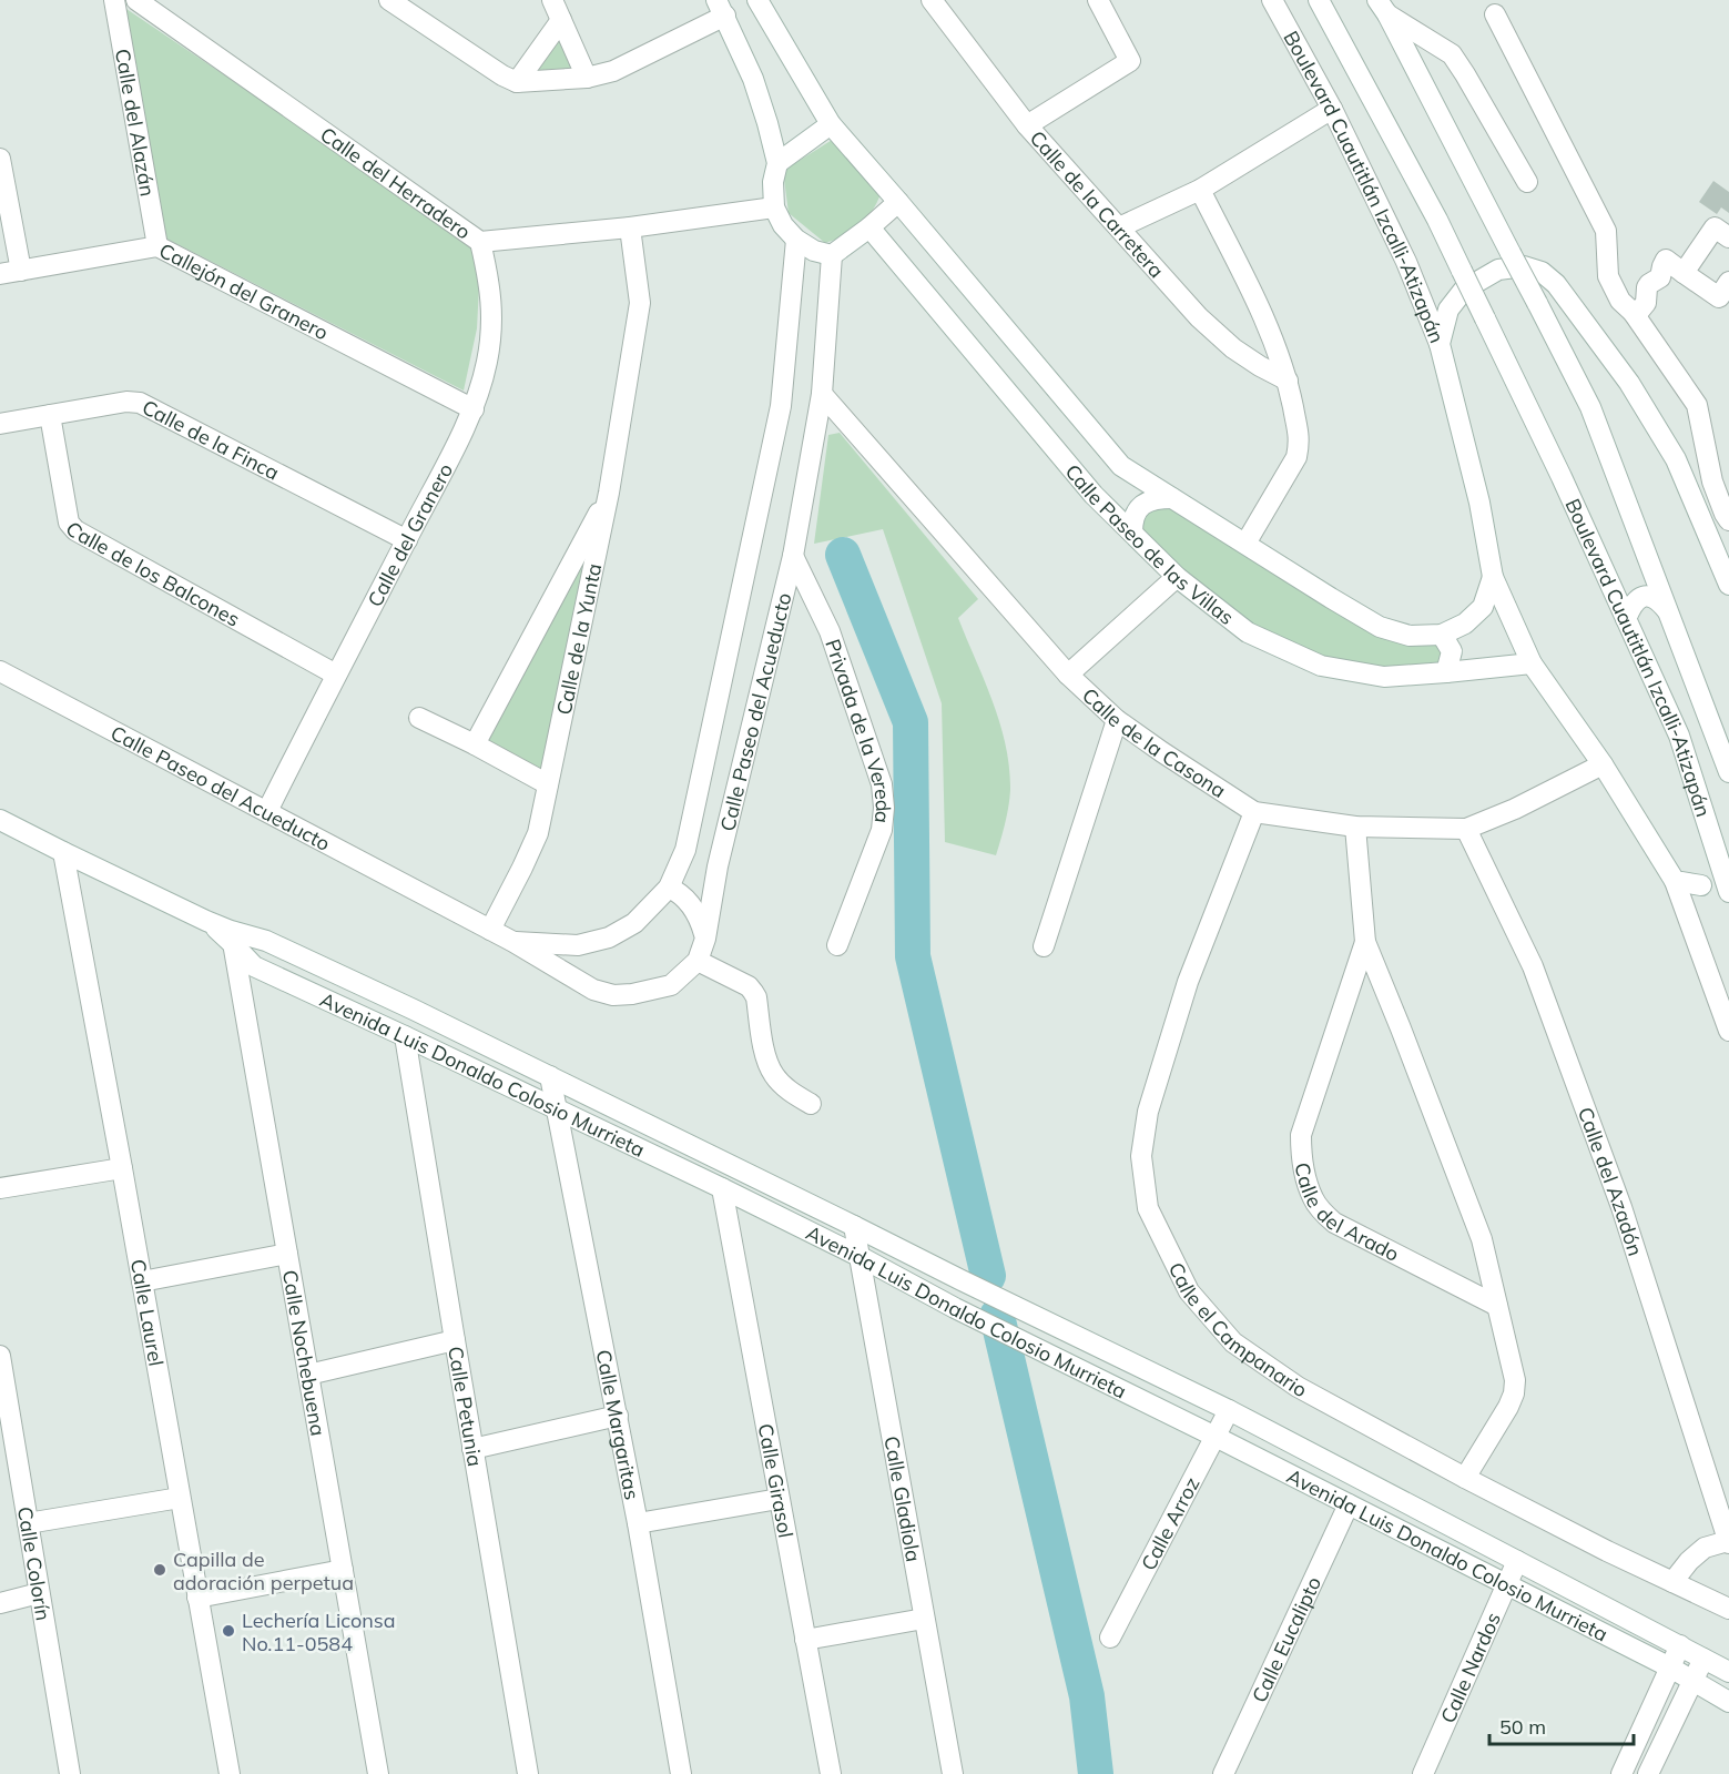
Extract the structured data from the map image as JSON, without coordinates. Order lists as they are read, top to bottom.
{
  "streets": {
    "street": [
      "Calle del Alazán",
      "Calle del Herradero",
      "Boulevard Cuautitlán Izcalli-Atizapán",
      "Calle de la Carretera",
      "Callejón del Granero",
      "Calle de la Finca",
      "Calle del Granero",
      "Calle Paseo de las Villas",
      "Calle de los Balcones",
      "Calle de la Yunta",
      "Calle Paseo del Acueducto",
      "Privada de la Vereda",
      "Calle de la Casona",
      "Avenida Luis Donaldo Colosio Murrieta",
      "Calle del Azadón",
      "Calle del Arado",
      "Calle Laurel",
      "Calle el Campanario",
      "Calle Nochebuena",
      "Calle Petunia",
      "Calle Margaritas",
      "Calle Girasol",
      "Calle Gladiola",
      "Calle Arroz",
      "Calle Colorín",
      "Calle Eucalipto",
      "Calle Nardos"
    ]
  },
  "crossings": [
    ["Calle del Alazán", "Callejón del Granero"],
    ["Calle del Herradero", "Calle del Granero"],
    ["Calle del Herradero", "Calle Paseo de las Villas"],
    ["Calle del Herradero", "Calle de la Yunta"],
    ["Calle del Herradero", "Calle Paseo del Acueducto"],
    ["Boulevard Cuautitlán Izcalli-Atizapán", "Calle Paseo de las Villas"],
    ["Boulevard Cuautitlán Izcalli-Atizapán", "Calle de la Casona"],
    ["Callejón del Granero", "Calle del Granero"],
    ["Calle de la Finca", "Calle del Granero"],
    ["Calle de la Finca", "Calle de los Balcones"],
    ["Calle del Granero", "Calle de los Balcones"],
    ["Calle del Granero", "Calle Paseo del Acueducto"],
    ["Calle Paseo de las Villas", "Calle Paseo del Acueducto"],
    ["Calle de la Yunta", "Calle Paseo del Acueducto"],
    ["Calle Paseo del Acueducto", "Privada de la Vereda"],
    ["Calle Paseo del Acueducto", "Calle de la Casona"],
    ["Calle de la Casona", "Calle del Azadón"],
    ["Calle de la Casona", "Calle del Arado"],
    ["Calle de la Casona", "Calle el Campanario"],
    ["Avenida Luis Donaldo Colosio Murrieta", "Calle Laurel"],
    ["Avenida Luis Donaldo Colosio Murrieta", "Calle Nochebuena"],
    ["Avenida Luis Donaldo Colosio Murrieta", "Calle Petunia"],
    ["Avenida Luis Donaldo Colosio Murrieta", "Calle Margaritas"],
    ["Avenida Luis Donaldo Colosio Murrieta", "Calle Girasol"],
    ["Avenida Luis Donaldo Colosio Murrieta", "Calle Gladiola"],
    ["Avenida Luis Donaldo Colosio Murrieta", "Calle Arroz"],
    ["Avenida Luis Donaldo Colosio Murrieta", "Calle Eucalipto"],
    ["Avenida Luis Donaldo Colosio Murrieta", "Calle Nardos"],
    ["Calle del Arado", "Calle el Campanario"]
  ],
  "places": ["Capilla de adoración perpetua", "Lechería Liconsa No.11-0584"],
  "scale_bar": "50 m"
}
